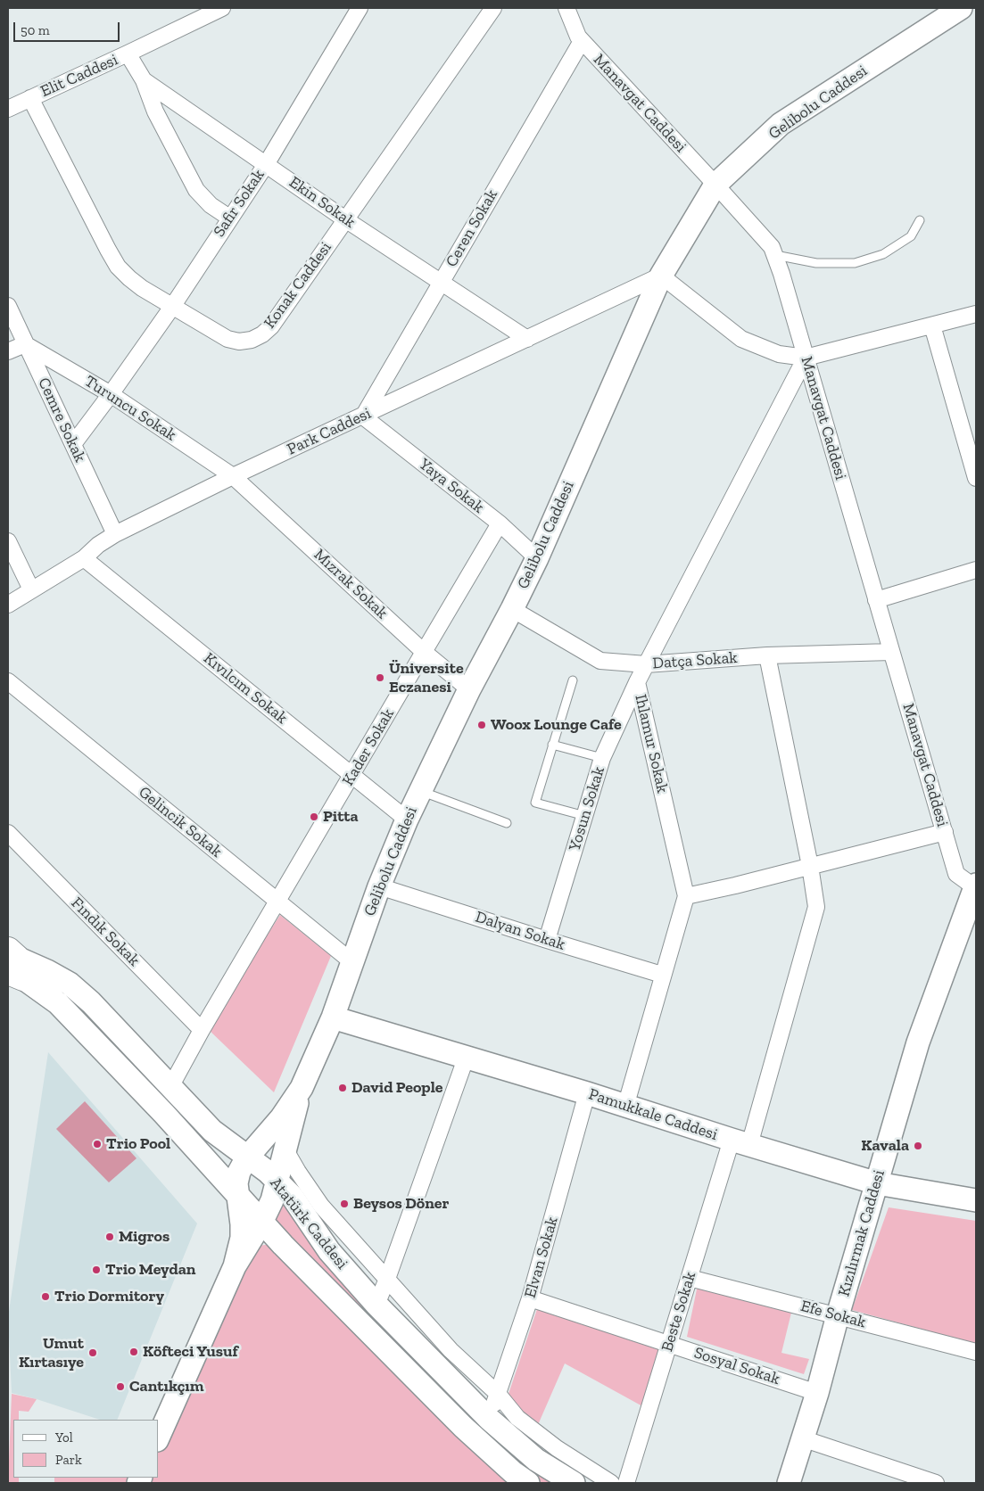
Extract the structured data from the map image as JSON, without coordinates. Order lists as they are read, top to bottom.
{
  "streets": {
    "street": [
      "Elit Caddesi",
      "Gelibolu Caddesi",
      "Manavgat Caddesi",
      "Ekin Sokak",
      "Safir Sokak",
      "Ceren Sokak",
      "Konak Caddesi",
      "Turuncu Sokak",
      "Cemre Sokak",
      "Park Caddesi",
      "Yaya Sokak",
      "Mızrak Sokak",
      "Datça Sokak",
      "Kıvılcım Sokak",
      "Ihlamur Sokak",
      "Kader Sokak",
      "Yosun Sokak",
      "Gelincik Sokak",
      "Dalyan Sokak",
      "Fındık Sokak",
      "Pamukkale Caddesi",
      "Atatürk Caddesi",
      "Kızılırmak Caddesi",
      "Elvan Sokak",
      "Beste Sokak",
      "Efe Sokak",
      "Sosyal Sokak"
    ]
  },
  "crossings": [
    ["Elit Caddesi", "Ekin Sokak"],
    ["Elit Caddesi", "Konak Caddesi"],
    ["Gelibolu Caddesi", "Manavgat Caddesi"],
    ["Gelibolu Caddesi", "Park Caddesi"],
    ["Gelibolu Caddesi", "Yaya Sokak"],
    ["Gelibolu Caddesi", "Mızrak Sokak"],
    ["Gelibolu Caddesi", "Datça Sokak"],
    ["Gelibolu Caddesi", "Kıvılcım Sokak"],
    ["Gelibolu Caddesi", "Gelincik Sokak"],
    ["Gelibolu Caddesi", "Dalyan Sokak"],
    ["Gelibolu Caddesi", "Pamukkale Caddesi"],
    ["Gelibolu Caddesi", "Atatürk Caddesi"],
    ["Manavgat Caddesi", "Ceren Sokak"],
    ["Manavgat Caddesi", "Datça Sokak"],
    ["Manavgat Caddesi", "Ihlamur Sokak"],
    ["Manavgat Caddesi", "Kızılırmak Caddesi"],
    ["Ekin Sokak", "Safir Sokak"],
    ["Ekin Sokak", "Ceren Sokak"],
    ["Ekin Sokak", "Konak Caddesi"],
    ["Ekin Sokak", "Park Caddesi"],
    ["Safir Sokak", "Konak Caddesi"],
    ["Safir Sokak", "Turuncu Sokak"],
    ["Safir Sokak", "Cemre Sokak"],
    ["Ceren Sokak", "Park Caddesi"],
    ["Ceren Sokak", "Yaya Sokak"],
    ["Turuncu Sokak", "Cemre Sokak"],
    ["Turuncu Sokak", "Park Caddesi"],
    ["Turuncu Sokak", "Mızrak Sokak"],
    ["Cemre Sokak", "Park Caddesi"],
    ["Park Caddesi", "Yaya Sokak"],
    ["Park Caddesi", "Mızrak Sokak"],
    ["Park Caddesi", "Kıvılcım Sokak"],
    ["Yaya Sokak", "Kader Sokak"],
    ["Mızrak Sokak", "Kader Sokak"],
    ["Datça Sokak", "Ihlamur Sokak"],
    ["Datça Sokak", "Beste Sokak"],
    ["Kıvılcım Sokak", "Kader Sokak"],
    ["Ihlamur Sokak", "Yosun Sokak"],
    ["Ihlamur Sokak", "Dalyan Sokak"],
    ["Ihlamur Sokak", "Pamukkale Caddesi"],
    ["Kader Sokak", "Gelincik Sokak"],
    ["Kader Sokak", "Fındık Sokak"],
    ["Kader Sokak", "Atatürk Caddesi"],
    ["Yosun Sokak", "Dalyan Sokak"],
    ["Pamukkale Caddesi", "Kızılırmak Caddesi"],
    ["Pamukkale Caddesi", "Elvan Sokak"],
    ["Pamukkale Caddesi", "Beste Sokak"],
    ["Atatürk Caddesi", "Elvan Sokak"],
    ["Kızılırmak Caddesi", "Efe Sokak"],
    ["Kızılırmak Caddesi", "Sosyal Sokak"],
    ["Elvan Sokak", "Sosyal Sokak"],
    ["Beste Sokak", "Efe Sokak"],
    ["Beste Sokak", "Sosyal Sokak"]
  ],
  "places": [
    "Üniversite Eczanesi",
    "Woox Lounge Cafe",
    "Pitta",
    "David People",
    "Trio Pool",
    "Kavala",
    "Beysos Döner",
    "Migros",
    "Trio Meydan",
    "Trio Dormitory",
    "Köfteci Yusuf",
    "Umut Kırtasıye",
    "Cantıkçım"
  ],
  "legend": ["Yol", "Park"],
  "scale_bar": "50 m"
}
